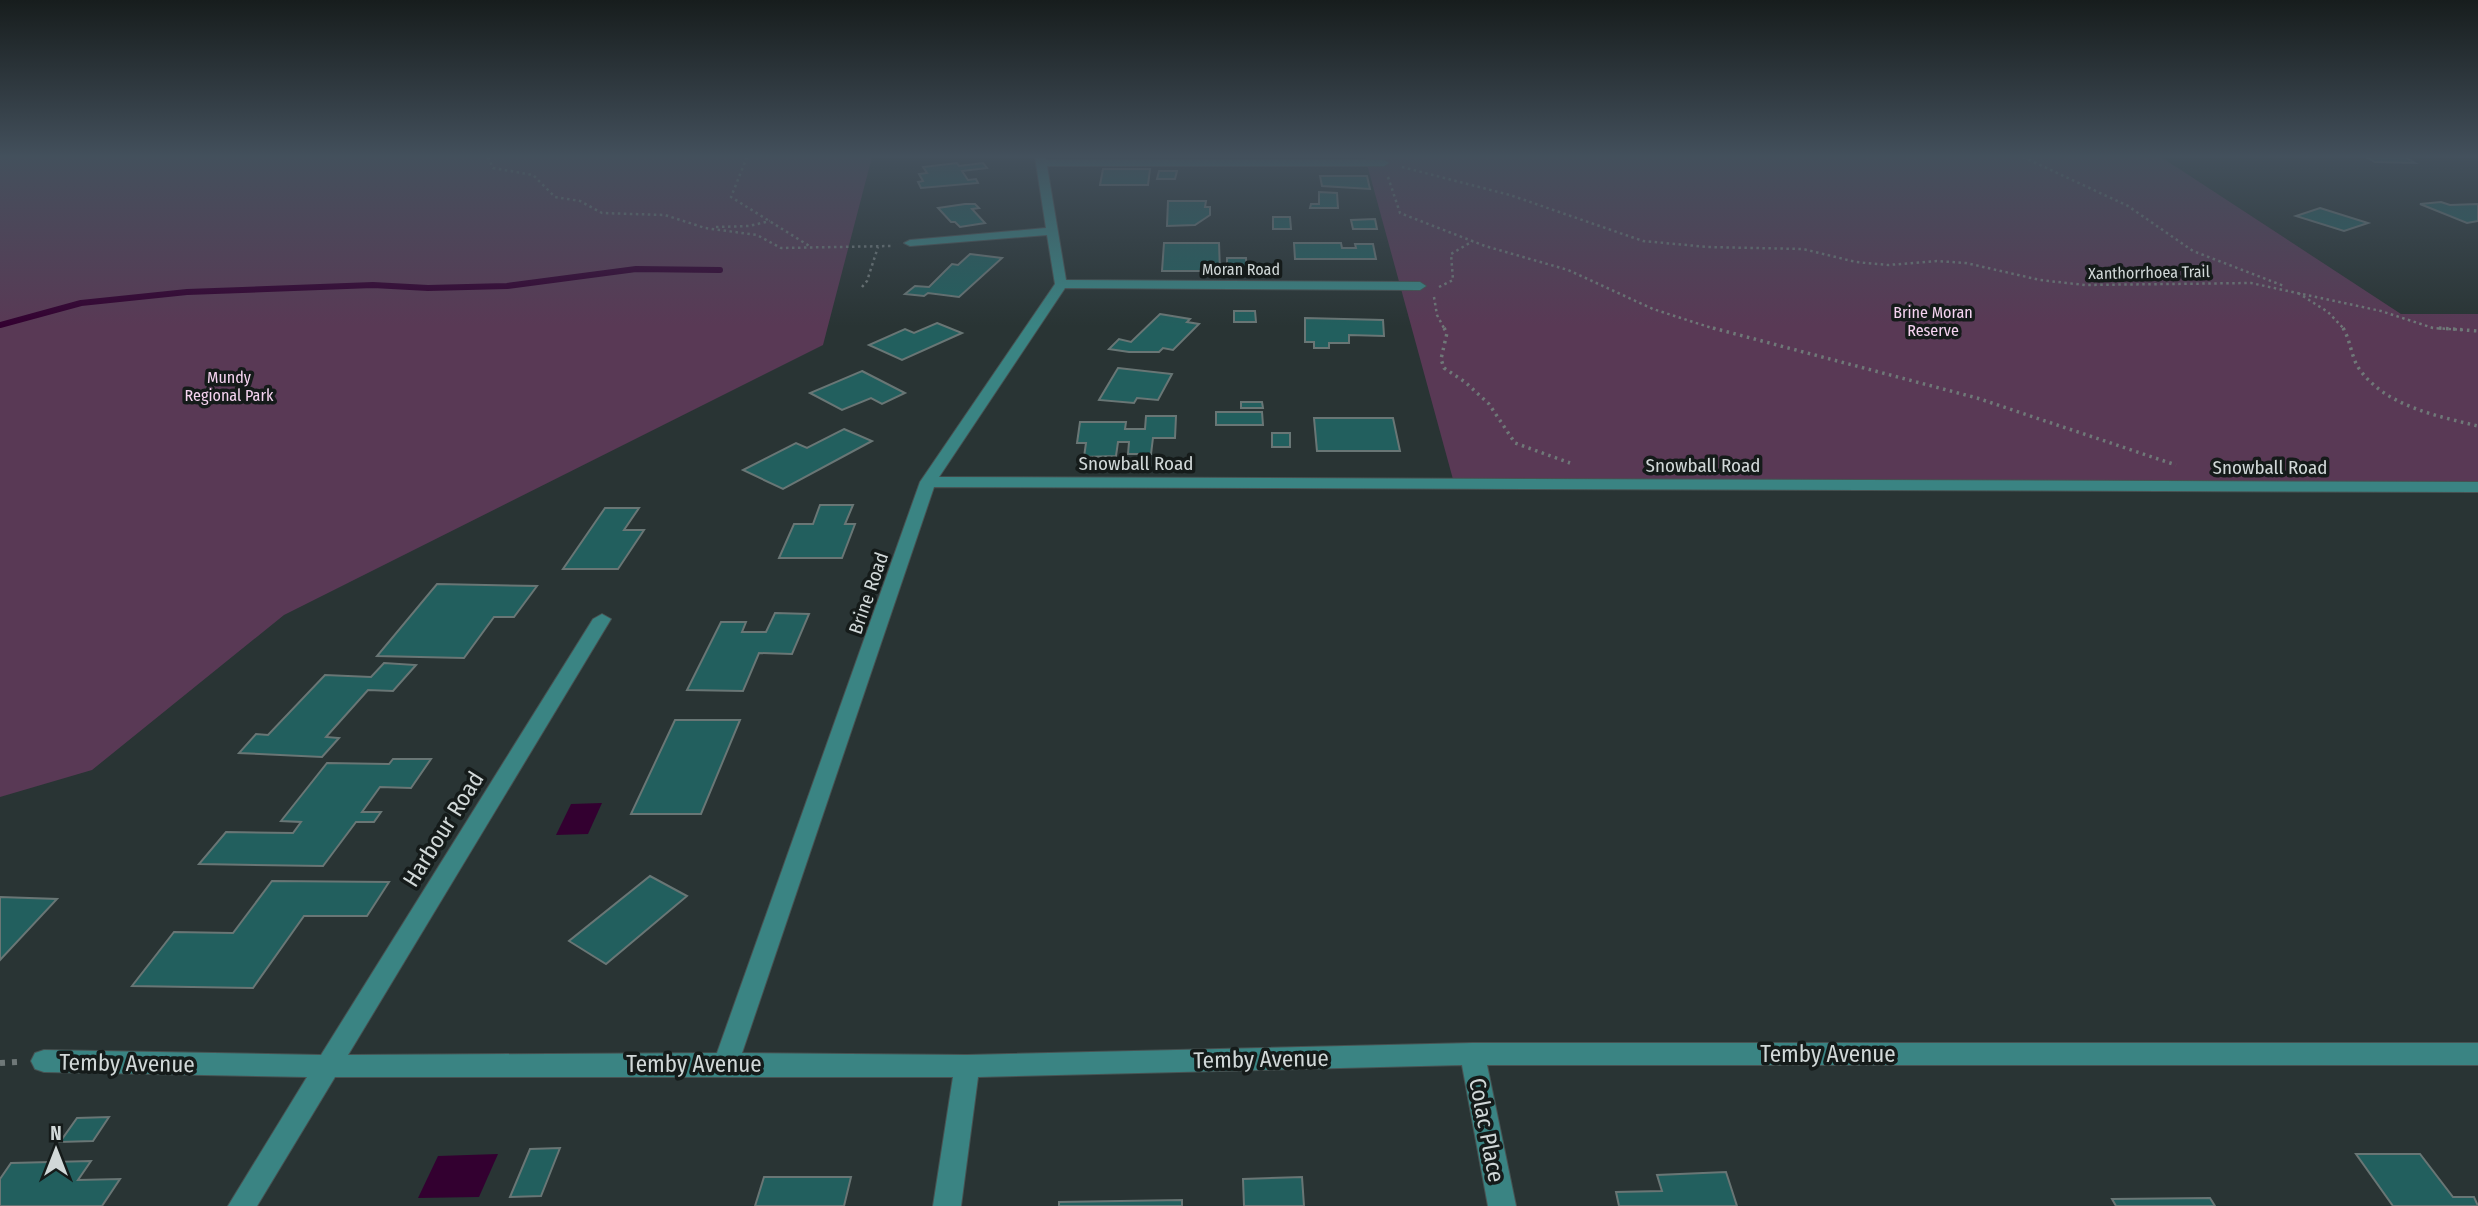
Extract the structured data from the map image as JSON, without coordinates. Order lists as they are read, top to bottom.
{
  "streets": {
    "street": [
      "Moran Road",
      "Snowball Road",
      "Brine Road",
      "Harbour Road",
      "Temby Avenue",
      "Colac Place"
    ],
    "path": ["Xanthorrhoea Trail"]
  },
  "crossings": [
    ["Moran Road", "Brine Road"],
    ["Snowball Road", "Brine Road"],
    ["Brine Road", "Temby Avenue"],
    ["Harbour Road", "Temby Avenue"],
    ["Temby Avenue", "Colac Place"]
  ],
  "parks": ["Brine Moran Reserve", "Mundy Regional Park"],
  "north": "top"
}
